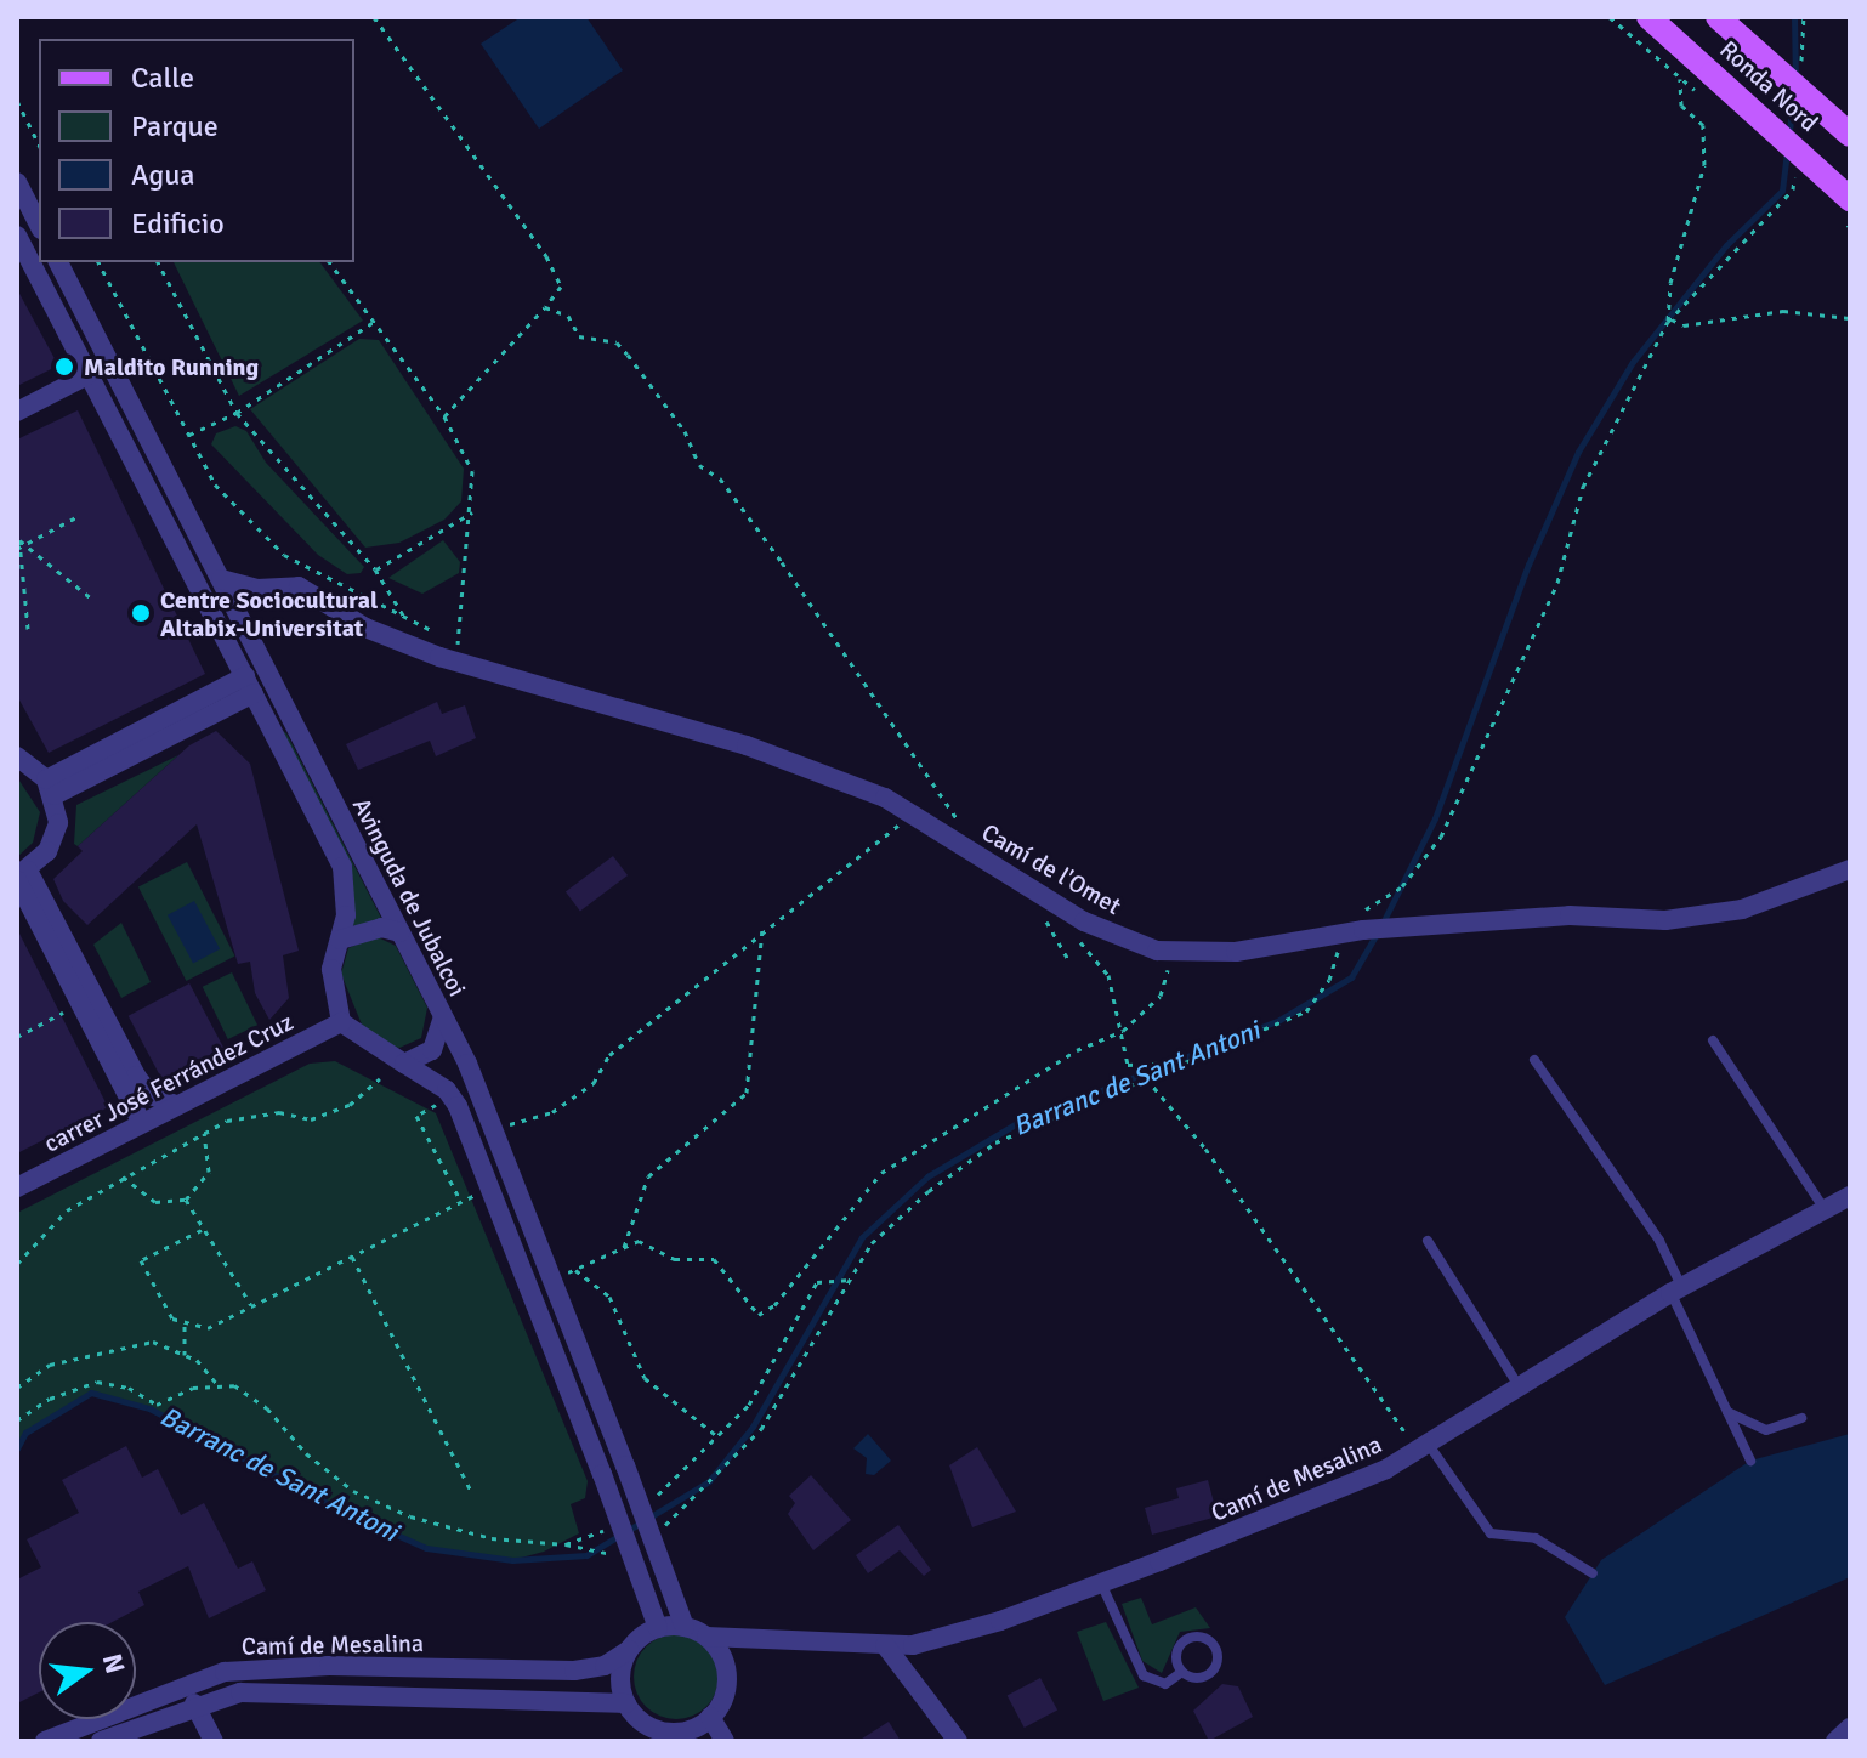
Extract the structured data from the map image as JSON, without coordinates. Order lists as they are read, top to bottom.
{
  "streets": {
    "main road": ["Ronda Nord"],
    "street": [
      "Camí de l'Omet",
      "Avinguda de Jubalcoi",
      "carrer José Ferrández Cruz",
      "Camí de Mesalina"
    ]
  },
  "crossings": [
    ["Camí de l'Omet", "Avinguda de Jubalcoi"],
    ["Avinguda de Jubalcoi", "carrer José Ferrández Cruz"]
  ],
  "water": ["Barranc de Sant Antoni"],
  "places": ["Maldito Running", "Centre Sociocultural Altabix-Universitat"],
  "legend": [
    "Calle",
    "Parque",
    "Agua",
    "Edificio"
  ],
  "north": "right"
}
